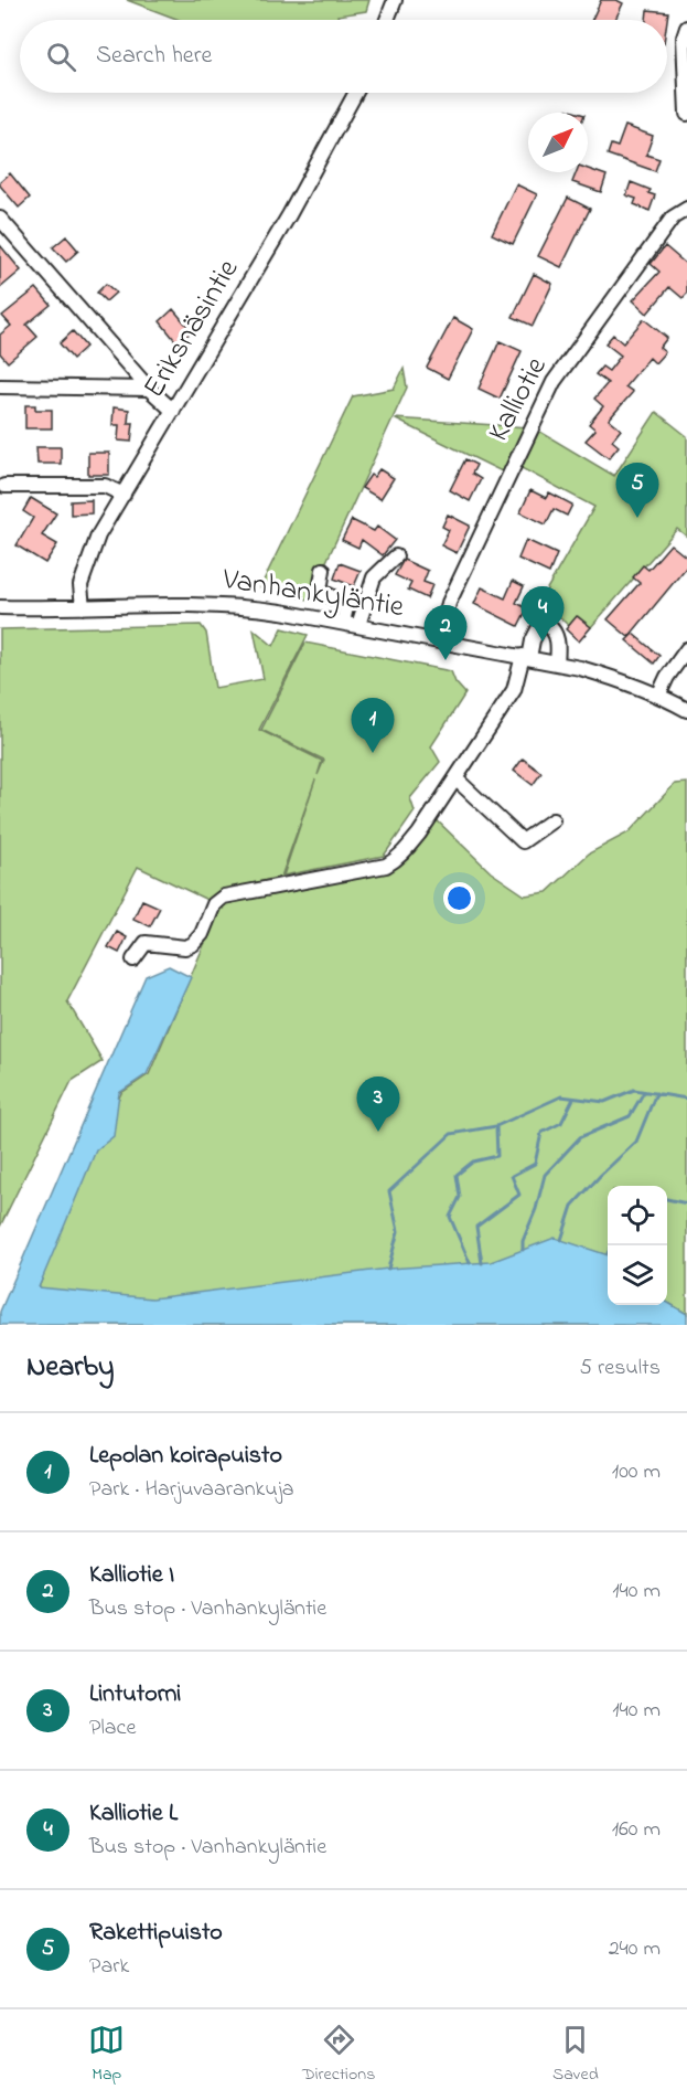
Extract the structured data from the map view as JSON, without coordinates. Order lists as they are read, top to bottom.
{
  "streets": {
    "street": ["Eriksnäsintie", "Kalliotie", "Vanhankyläntie"]
  },
  "crossings": [
    ["Eriksnäsintie", "Vanhankyläntie"],
    ["Kalliotie", "Vanhankyläntie"]
  ],
  "north": "top right",
  "page": {
    "search": "Search here",
    "pins": [
      "5",
      "4",
      "2",
      "1",
      "3"
    ],
    "heading": ["Nearby", "5 results"],
    "list": [
      {
        "mark": "1",
        "name": "Lepolan koirapuisto",
        "note": "Park · Harjuvaarankuja",
        "value": "100 m"
      },
      {
        "mark": "2",
        "name": "Kalliotie I",
        "note": "Bus stop · Vanhankyläntie",
        "value": "140 m"
      },
      {
        "mark": "3",
        "name": "Lintutorni",
        "note": "Place",
        "value": "140 m"
      },
      {
        "mark": "4",
        "name": "Kalliotie L",
        "note": "Bus stop · Vanhankyläntie",
        "value": "160 m"
      },
      {
        "mark": "5",
        "name": "Rakettipuisto",
        "note": "Park",
        "value": "240 m"
      }
    ],
    "nav": ["Map", "Directions", "Saved"]
  }
}
